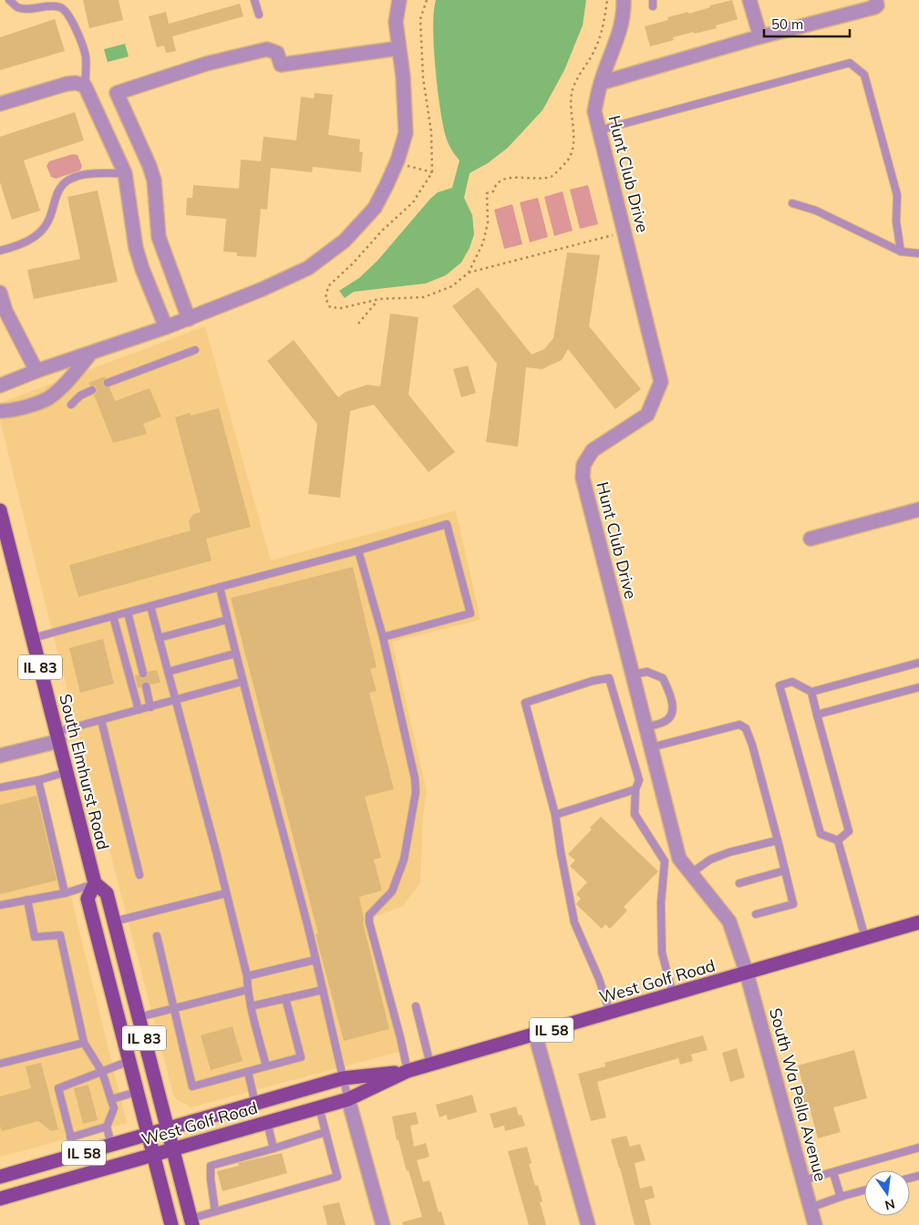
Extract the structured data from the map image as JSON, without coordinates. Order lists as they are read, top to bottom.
{
  "streets": {
    "main road": [
      "IL 83",
      "South Elmhurst Road",
      "West Golf Road",
      "IL 58"
    ],
    "street": ["Hunt Club Drive", "South Wa Pella Avenue"]
  },
  "crossings": [
    ["Hunt Club Drive", "West Golf Road"],
    ["Hunt Club Drive", "South Wa Pella Avenue"],
    ["South Elmhurst Road", "West Golf Road"],
    ["West Golf Road", "South Wa Pella Avenue"]
  ],
  "scale_bar": "50 m",
  "north": "bottom"
}
